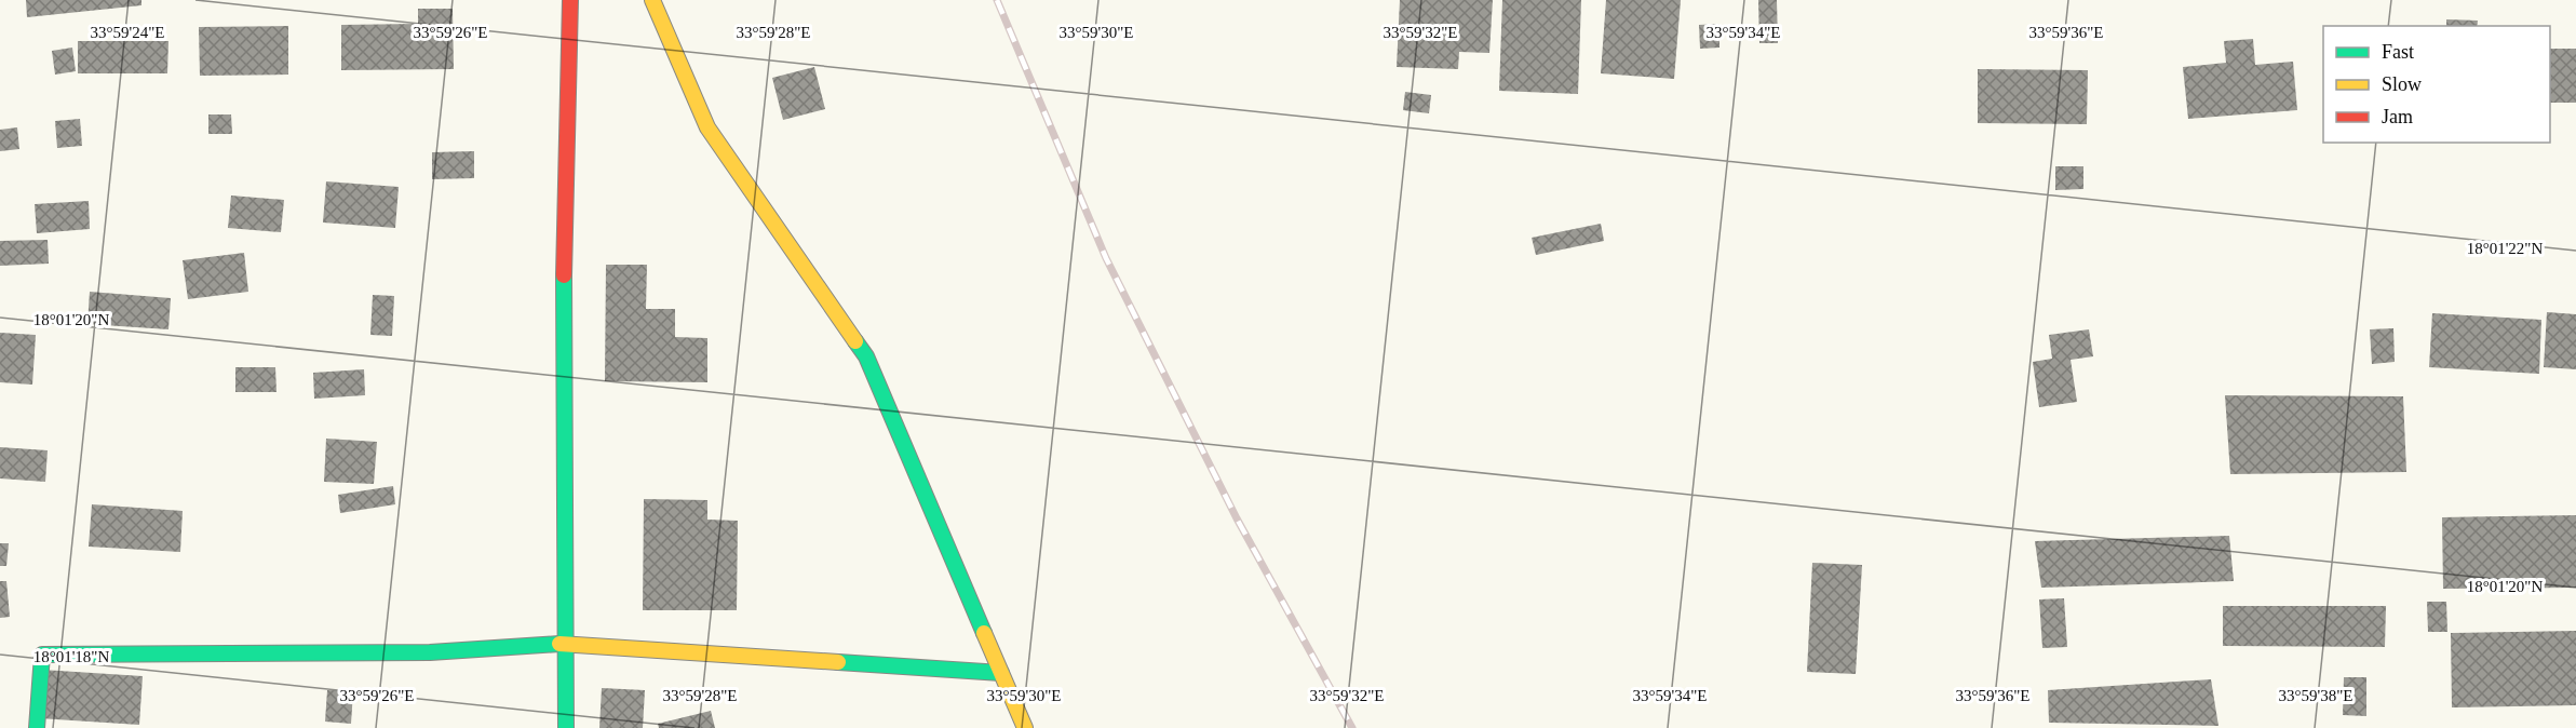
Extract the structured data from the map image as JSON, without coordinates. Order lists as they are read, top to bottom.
{
  "legend": ["Fast", "Slow", "Jam"],
  "coordinates": [
    "33°59'24\"E",
    "33°59'26\"E",
    "33°59'28\"E",
    "33°59'30\"E",
    "33°59'32\"E",
    "33°59'34\"E",
    "33°59'36\"E",
    "18°01'22\"N",
    "18°01'20\"N",
    "18°01'18\"N",
    "33°59'38\"E"
  ]
}
